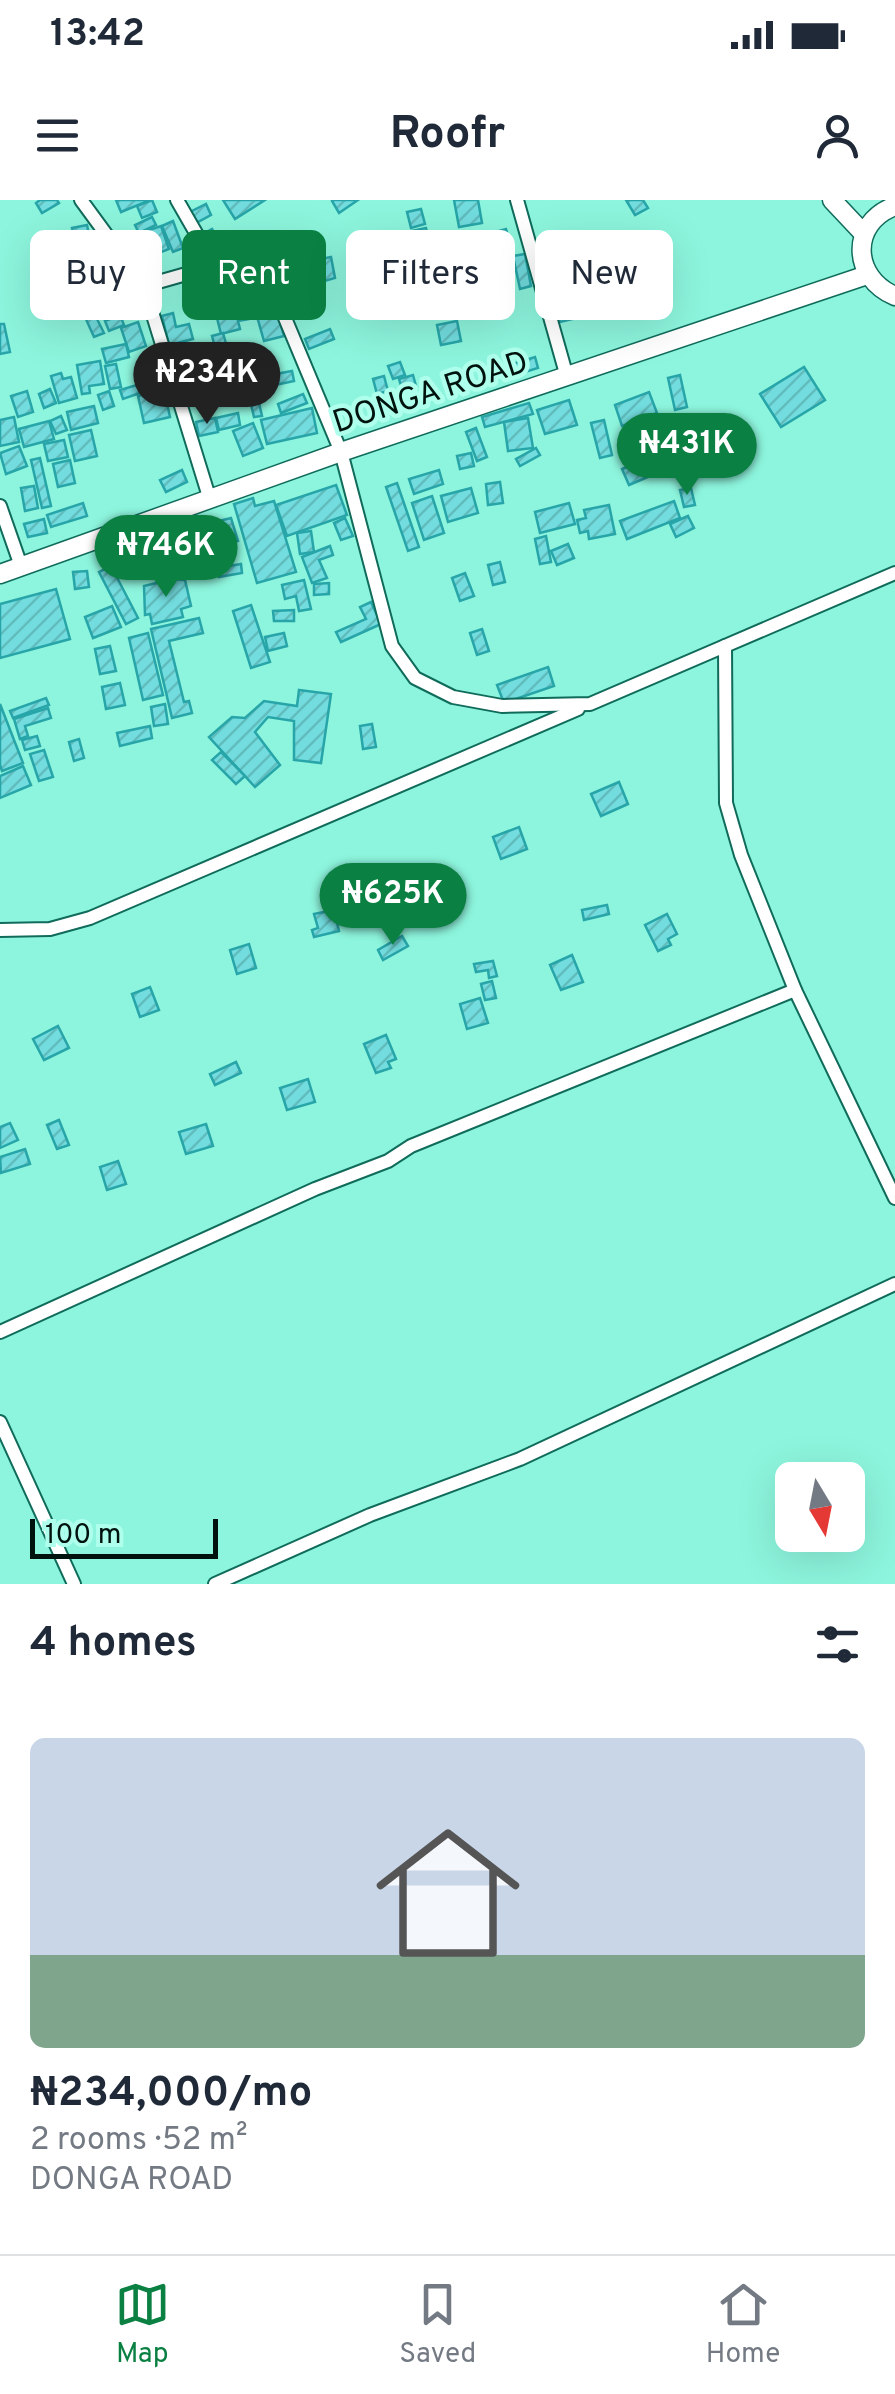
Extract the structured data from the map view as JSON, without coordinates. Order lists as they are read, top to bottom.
{
  "streets": {
    "street": ["DONGA ROAD"]
  },
  "scale_bar": "100 m",
  "north": "bottom",
  "page": {
    "status": "13:42",
    "header": "Roofr",
    "chip": [
      "Buy",
      "Rent",
      "Filters",
      "New"
    ],
    "price": [
      "₦234K",
      "₦431K",
      "₦746K",
      "₦625K"
    ],
    "scale": "100 m",
    "heading": "4 homes",
    "list": [
      {
        "name": "₦234,000/mo",
        "note": "2 rooms · 52 m² · DONGA ROAD"
      }
    ],
    "tabs": ["Map", "Saved", "Home"]
  }
}
